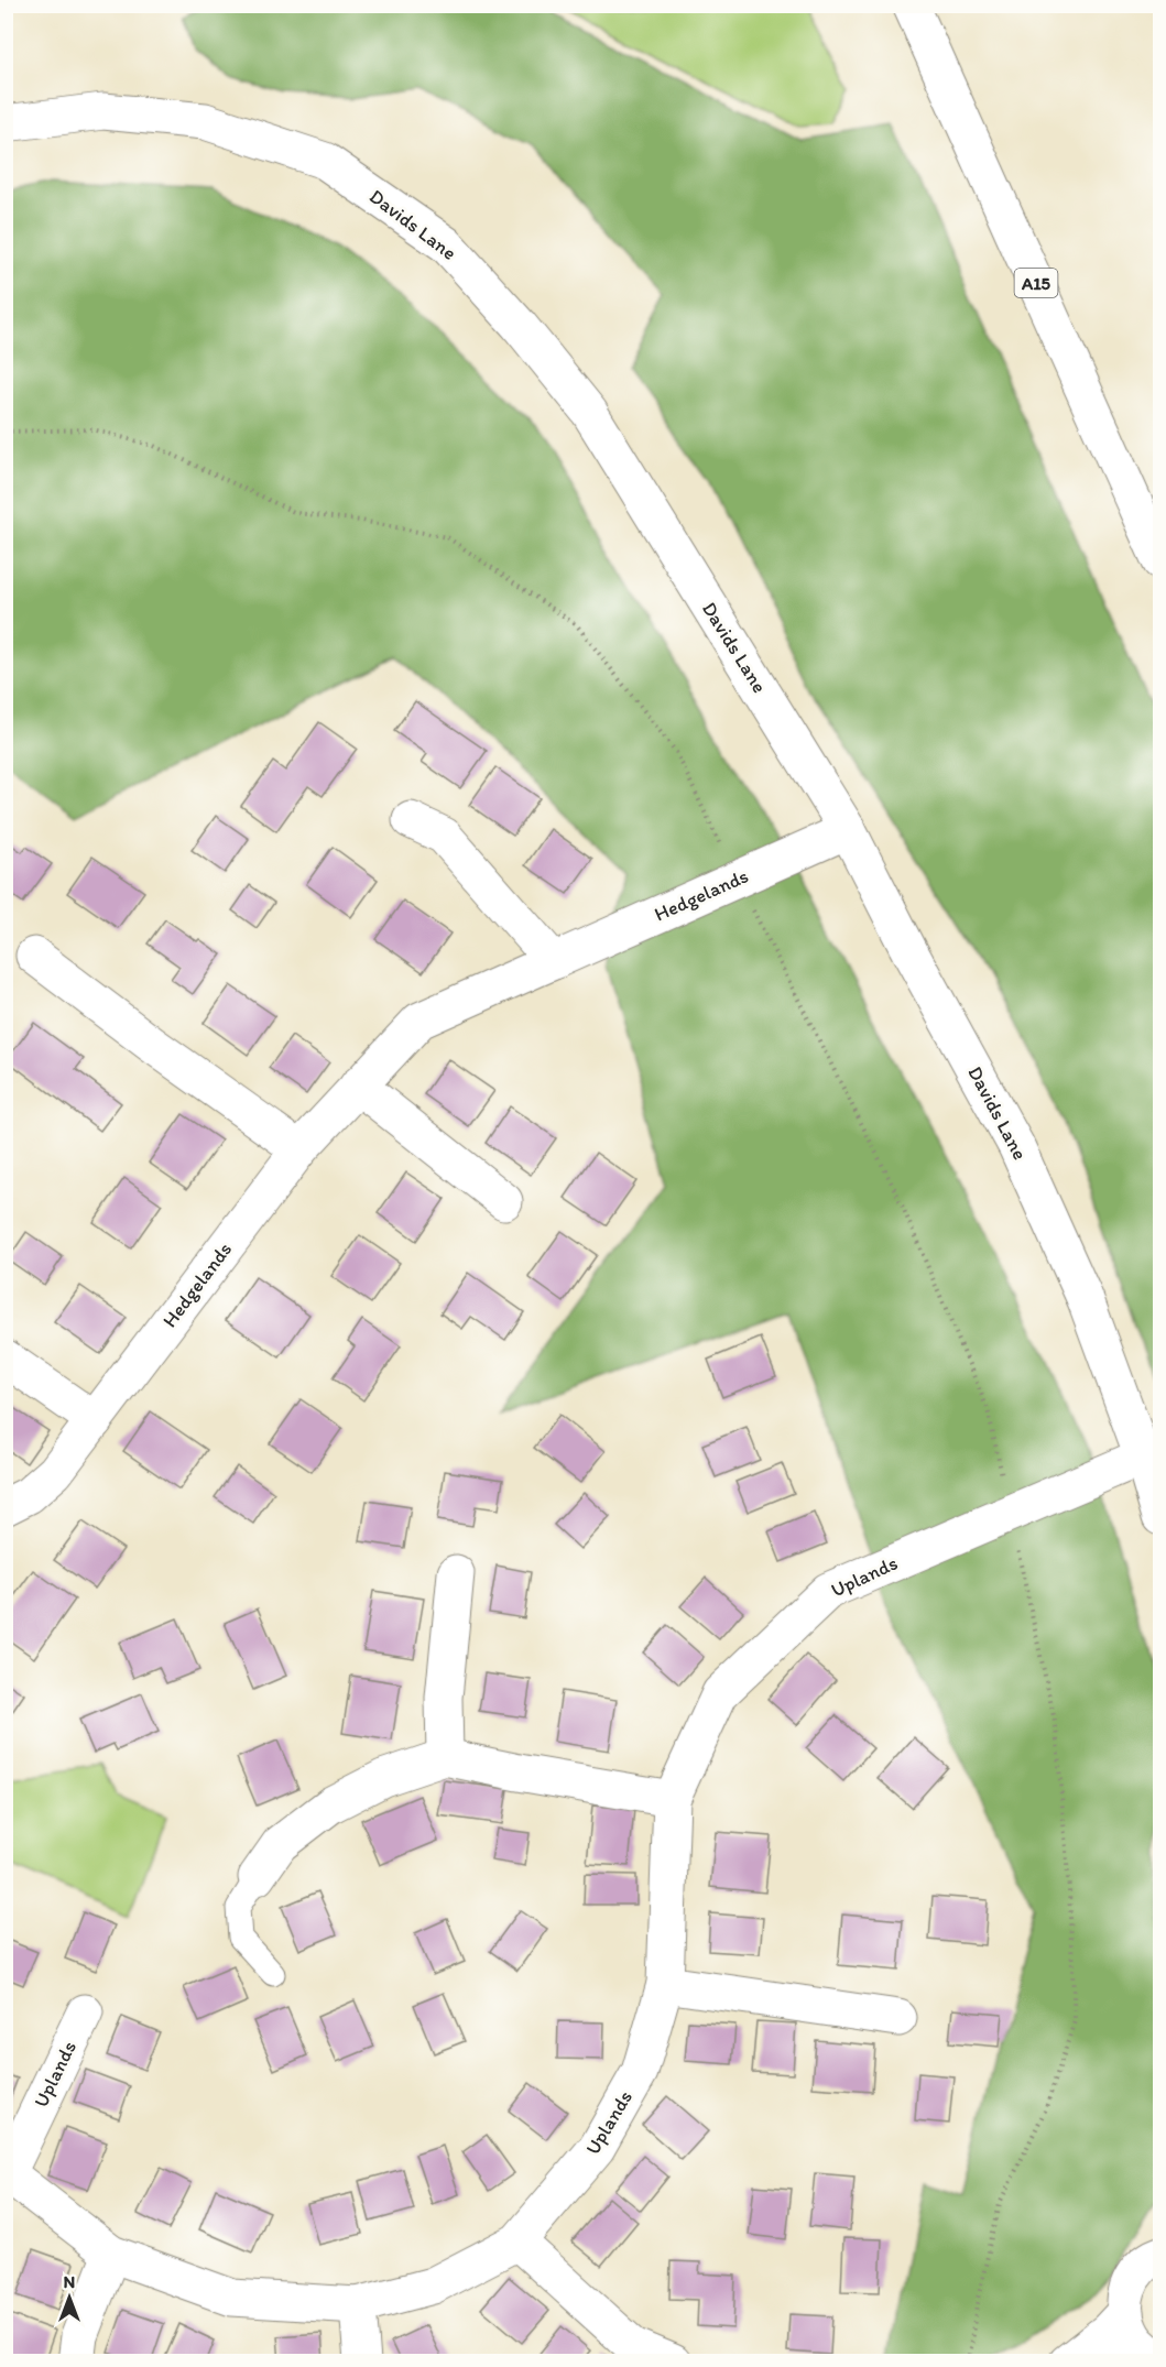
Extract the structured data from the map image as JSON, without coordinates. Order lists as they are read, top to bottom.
{
  "streets": {
    "main road": [
      "Davids Lane",
      "A15",
      "Hedgelands",
      "Uplands"
    ]
  },
  "crossings": [
    ["Davids Lane", "Hedgelands"],
    ["Davids Lane", "Uplands"]
  ],
  "north": "top"
}
